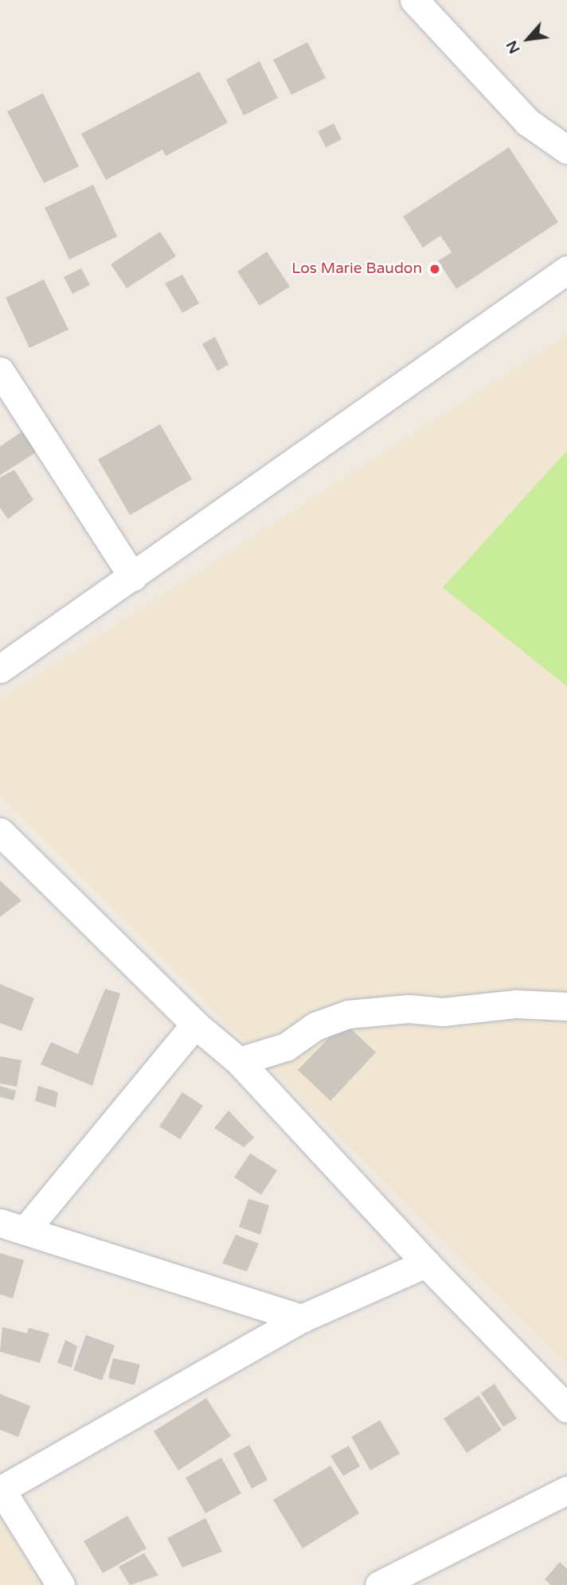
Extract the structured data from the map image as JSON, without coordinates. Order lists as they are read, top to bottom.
{
  "places": ["Los Marie Baudon"],
  "north": "bottom left"
}
